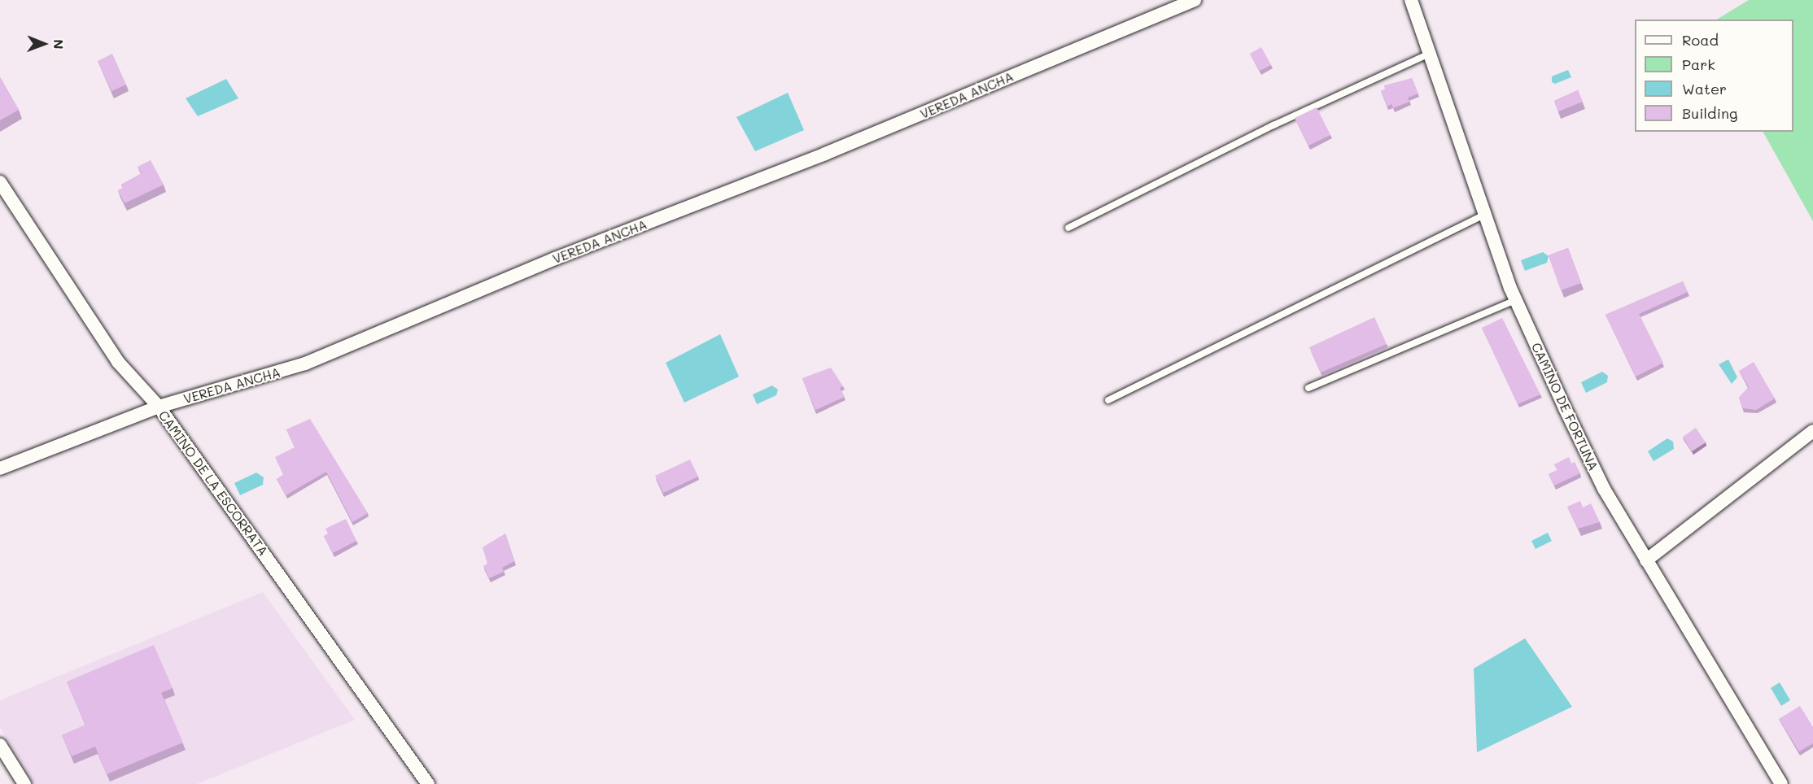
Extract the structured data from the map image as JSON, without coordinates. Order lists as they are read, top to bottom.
{
  "streets": {
    "street": ["VEREDA ANCHA", "CAMINO DE FORTUNA", "CAMINO DE LA ESCORRATA"]
  },
  "crossings": [
    ["VEREDA ANCHA", "CAMINO DE LA ESCORRATA"]
  ],
  "legend": [
    "Road",
    "Park",
    "Water",
    "Building"
  ],
  "north": "right"
}
